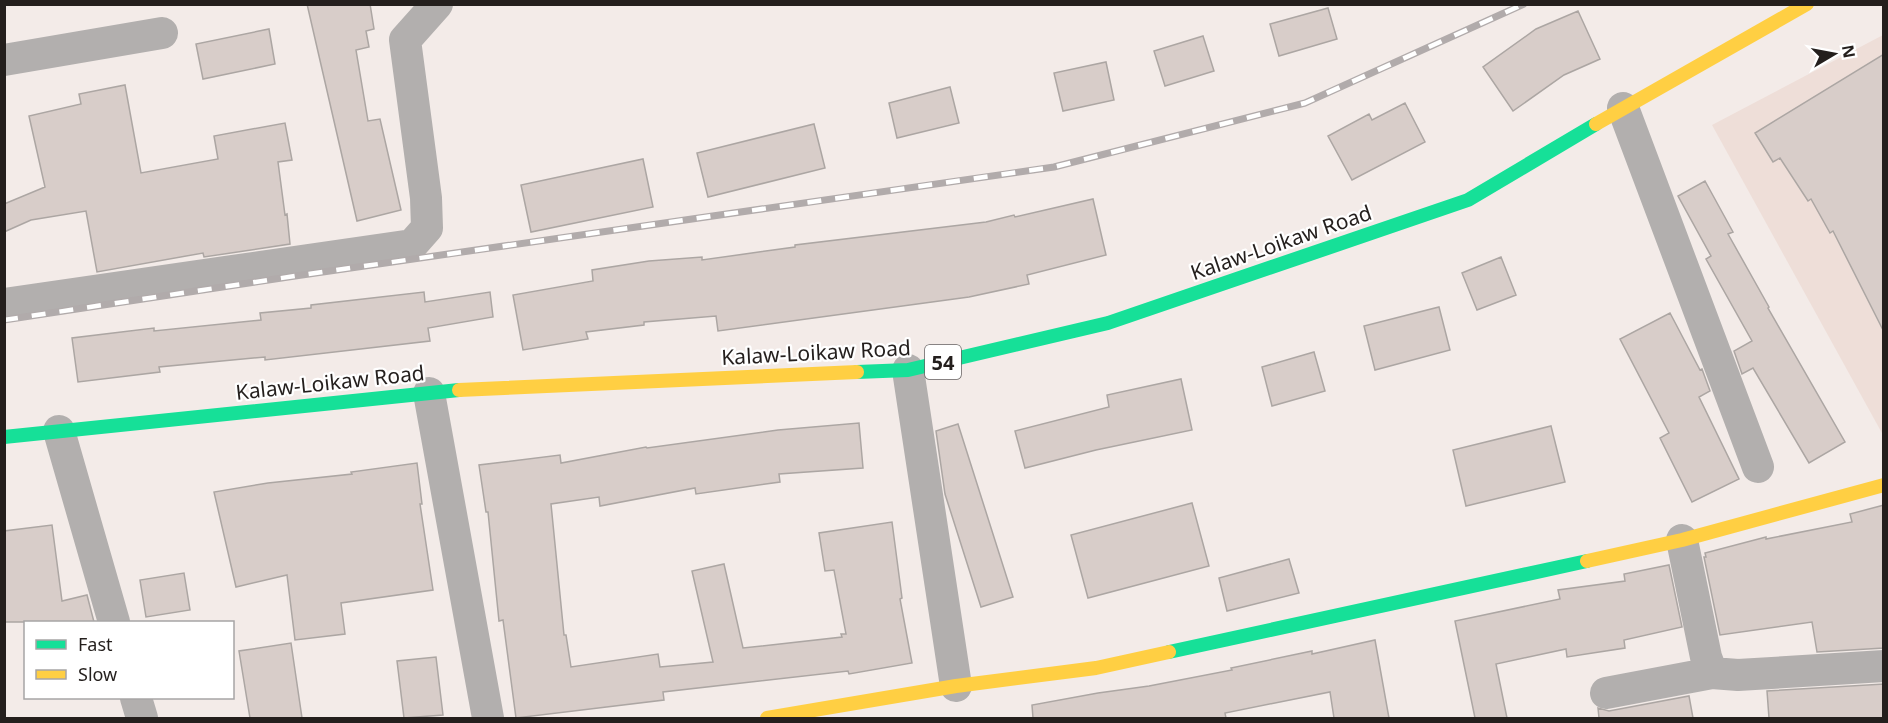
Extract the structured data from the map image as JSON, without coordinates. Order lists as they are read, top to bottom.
{
  "streets": {
    "main road": ["Kalaw-Loikaw Road", "54"]
  },
  "legend": ["Fast", "Slow"],
  "north": "right"
}
